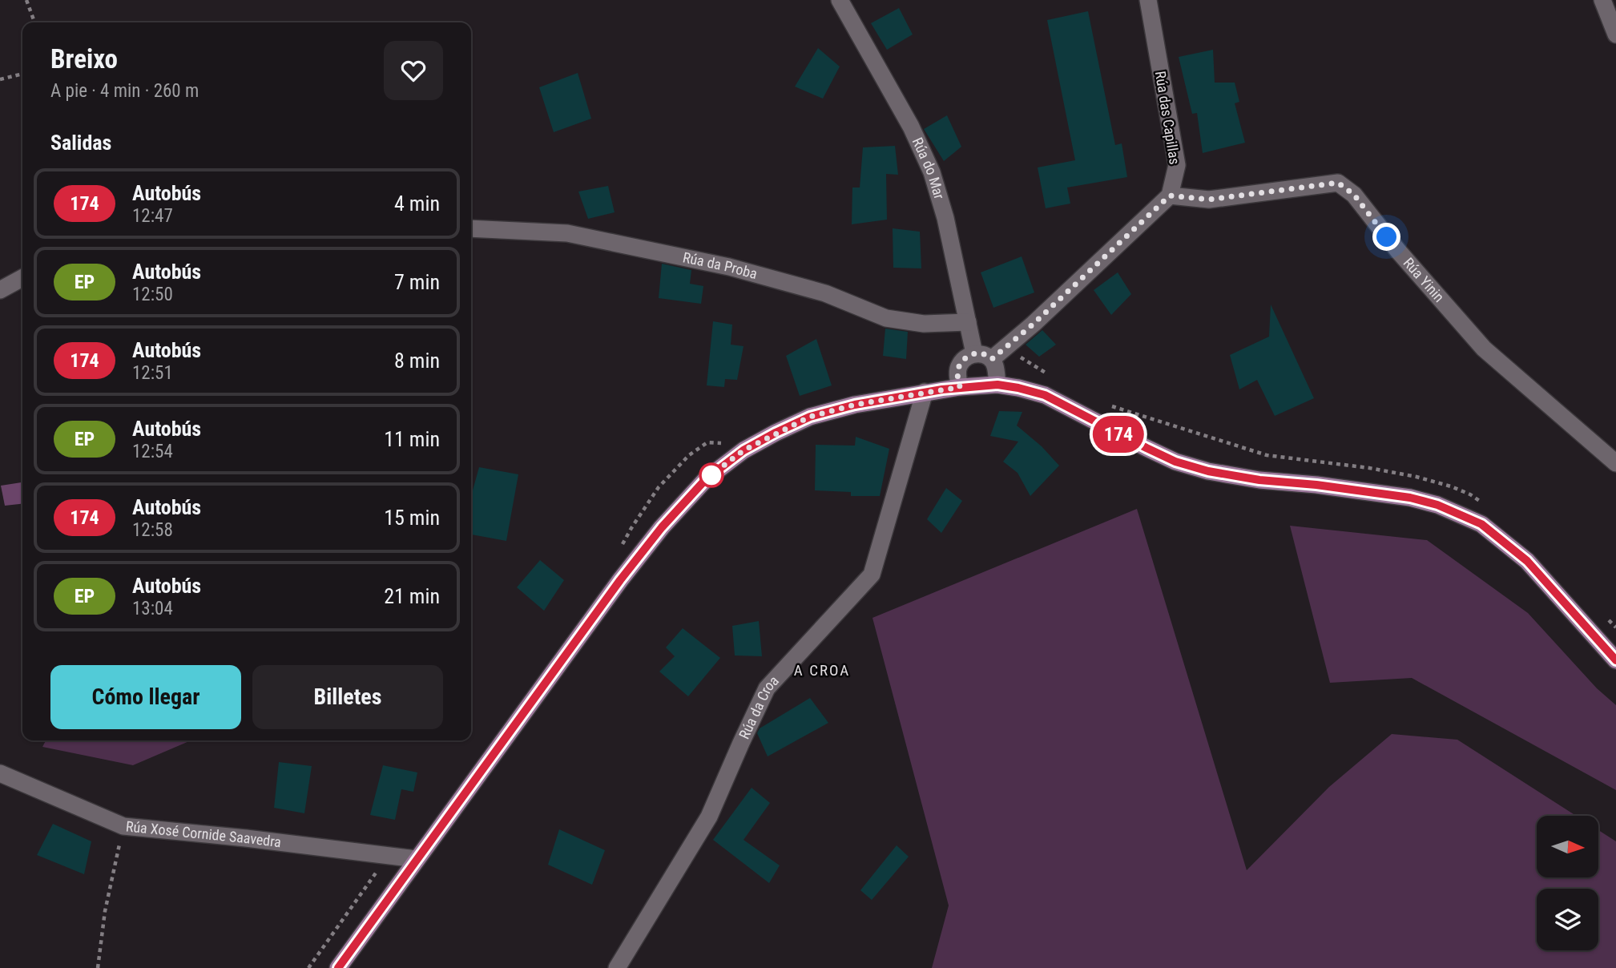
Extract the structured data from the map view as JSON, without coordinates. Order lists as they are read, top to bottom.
{
  "streets": {
    "street": [
      "Rúa das Capillas",
      "Rúa do Mar",
      "Rúa da Proba",
      "Rúa Yinin",
      "Rúa da Croa",
      "Rúa Xosé Cornide Saavedra"
    ]
  },
  "crossings": [
    ["Rúa das Capillas", "Rúa Yinin"],
    ["Rúa do Mar", "Rúa da Proba"]
  ],
  "districts": ["A CROA"],
  "lines": ["bus line 174"],
  "north": "right",
  "page": {
    "on_map": "174",
    "heading": [
      ["Breixo", "A pie · 4 min · 260 m"],
      "Salidas"
    ],
    "list": [
      {
        "mark": "174",
        "name": "Autobús",
        "note": "12:47",
        "value": "4 min"
      },
      {
        "mark": "EP",
        "name": "Autobús",
        "note": "12:50",
        "value": "7 min"
      },
      {
        "mark": "174",
        "name": "Autobús",
        "note": "12:51",
        "value": "8 min"
      },
      {
        "mark": "EP",
        "name": "Autobús",
        "note": "12:54",
        "value": "11 min"
      },
      {
        "mark": "174",
        "name": "Autobús",
        "note": "12:58",
        "value": "15 min"
      },
      {
        "mark": "EP",
        "name": "Autobús",
        "note": "13:04",
        "value": "21 min"
      }
    ],
    "buttons": ["Cómo llegar", "Billetes"]
  }
}
